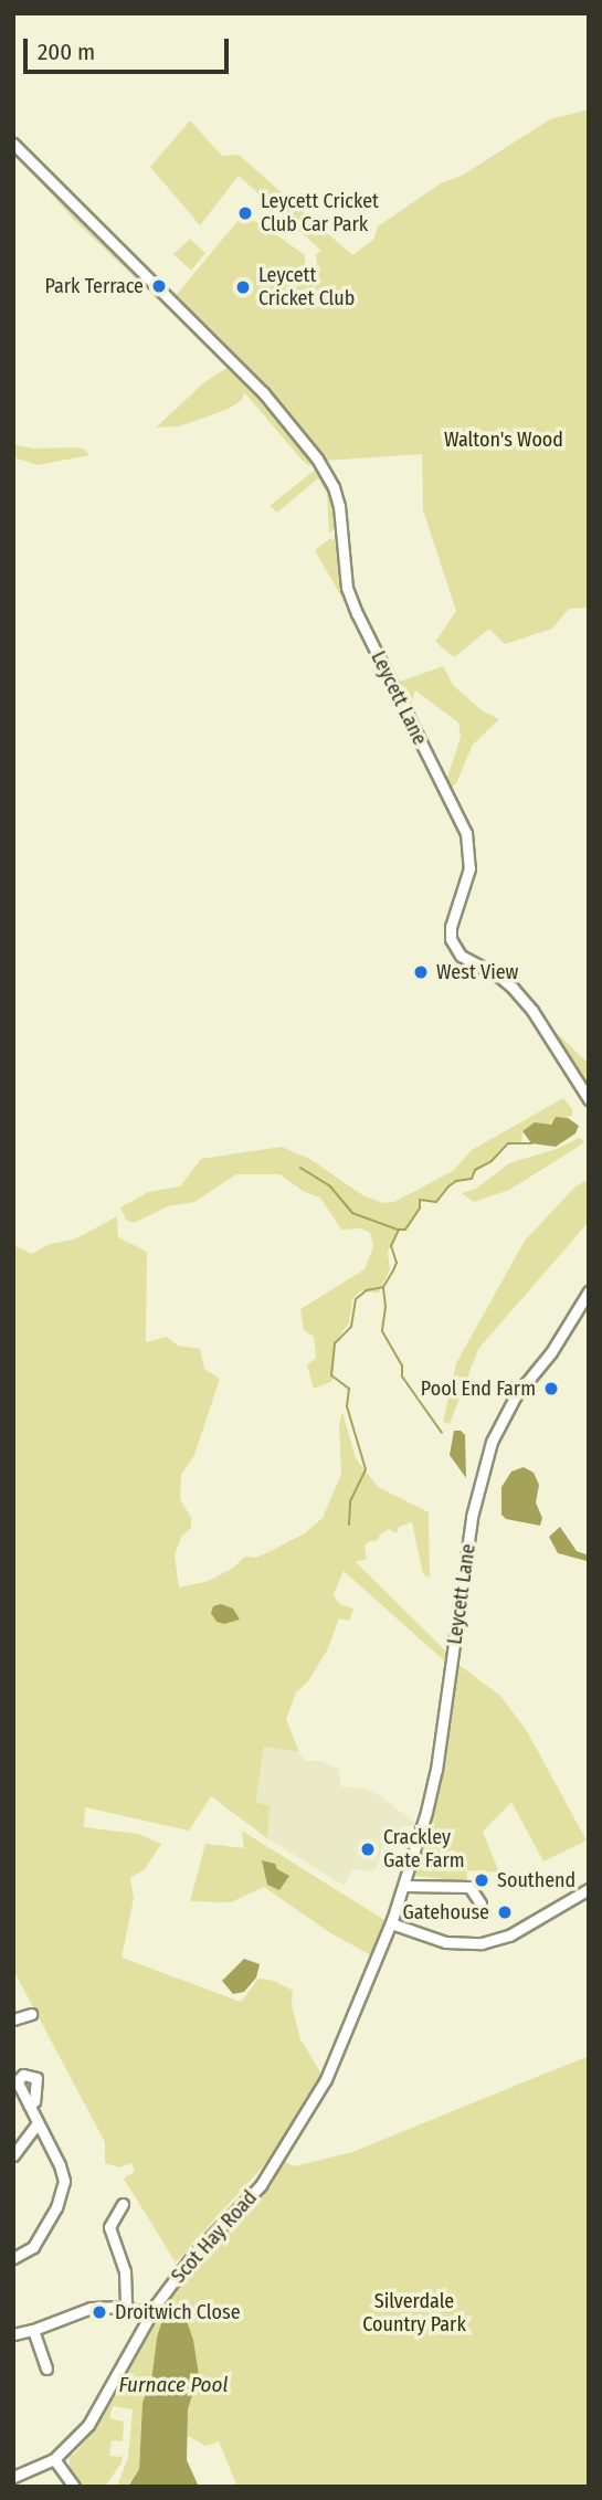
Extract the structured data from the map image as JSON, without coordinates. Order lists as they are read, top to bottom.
{
  "streets": {
    "street": ["Leycett Lane", "Scot Hay Road"]
  },
  "crossings": [
    ["Leycett Lane", "Scot Hay Road"]
  ],
  "water": ["Furnace Pool"],
  "parks": ["Walton's Wood", "Silverdale Country Park"],
  "places": [
    "Leycett Cricket Club Car Park",
    "Park Terrace",
    "Leycett Cricket Club",
    "West View",
    "Pool End Farm",
    "Crackley Gate Farm",
    "Southend",
    "Gatehouse",
    "Droitwich Close"
  ],
  "scale_bar": "200 m"
}
